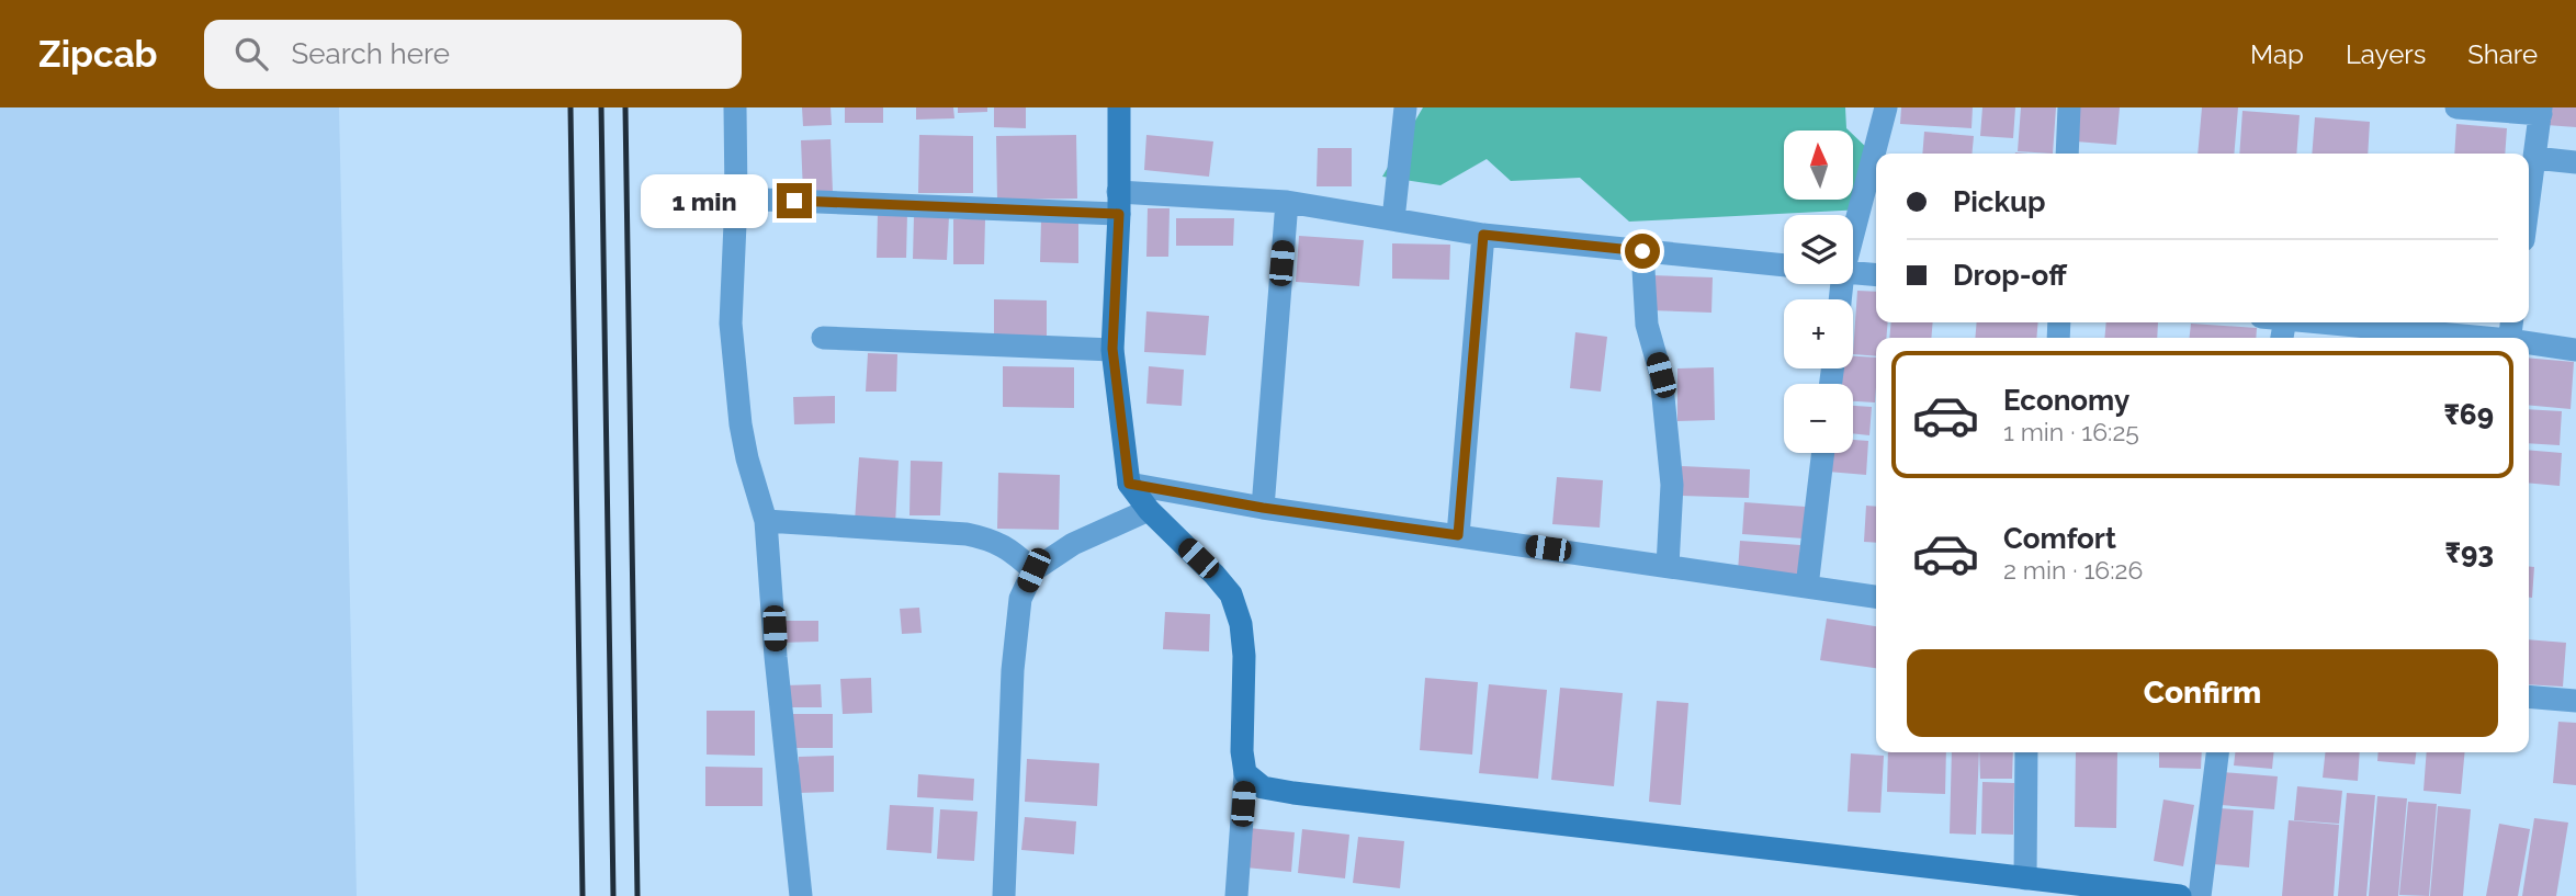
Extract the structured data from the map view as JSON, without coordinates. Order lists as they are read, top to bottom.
{
  "north": "top",
  "page": {
    "header": "Zipcab",
    "search": "Search here",
    "nav": ["Map", "Layers", "Share"],
    "map_buttons": ["+", "−"],
    "banner": ["Pickup", "Drop-off"],
    "bubble": "1 min",
    "list": [
      {
        "name": "Economy",
        "note": "1 min · 16:25",
        "value": "₹69"
      },
      {
        "name": "Comfort",
        "note": "2 min · 16:26",
        "value": "₹93"
      }
    ],
    "buttons": "Confirm"
  }
}
